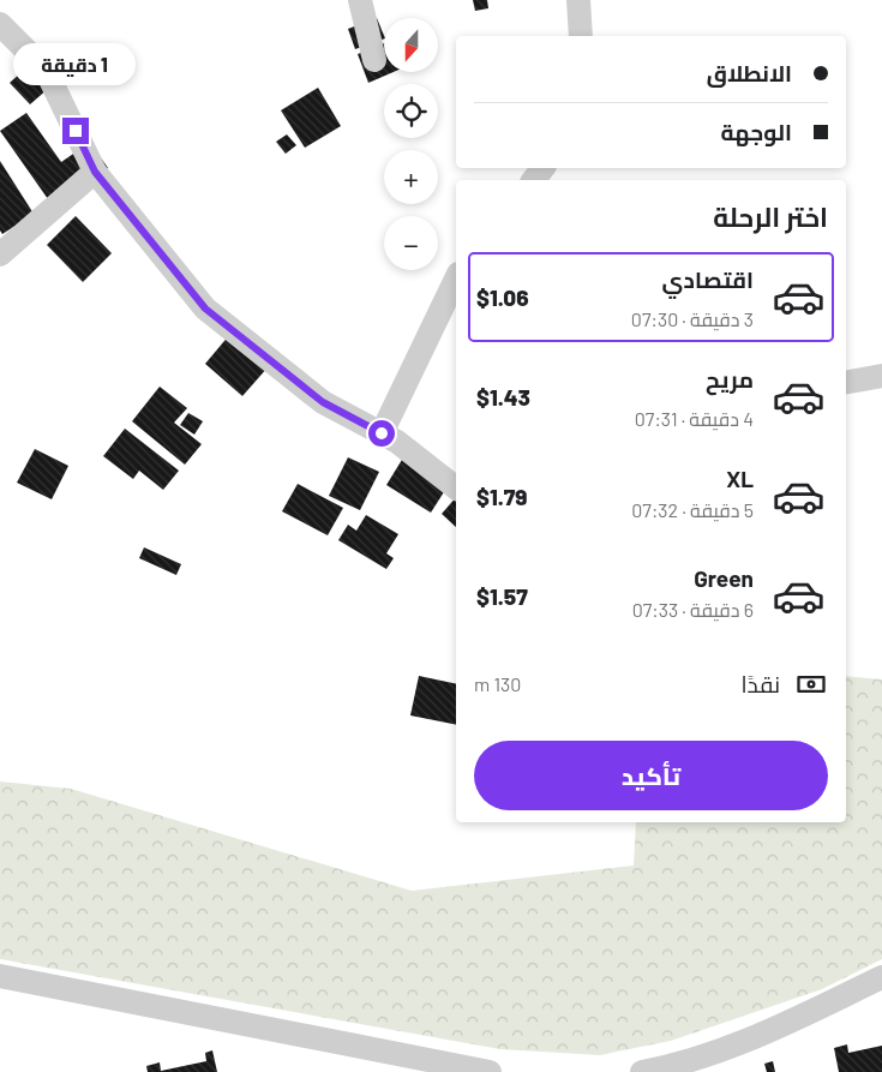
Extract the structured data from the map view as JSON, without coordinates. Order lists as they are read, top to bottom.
{
  "north": "bottom",
  "page": {
    "map_buttons": ["+", "−"],
    "banner": ["الانطلاق", "الوجهة"],
    "bubble": "1 دقيقة",
    "heading": "اختر الرحلة",
    "list": [
      {
        "name": "اقتصادي",
        "note": "3 دقيقة · 07:30",
        "value": "$1.06"
      },
      {
        "name": "مريح",
        "note": "4 دقيقة · 07:31",
        "value": "$1.43"
      },
      {
        "name": "XL",
        "note": "5 دقيقة · 07:32",
        "value": "$1.79"
      },
      {
        "name": "Green",
        "note": "6 دقيقة · 07:33",
        "value": "$1.57"
      }
    ],
    "pay": ["نقدًا", "130 m"],
    "buttons": "تأكيد"
  }
}
